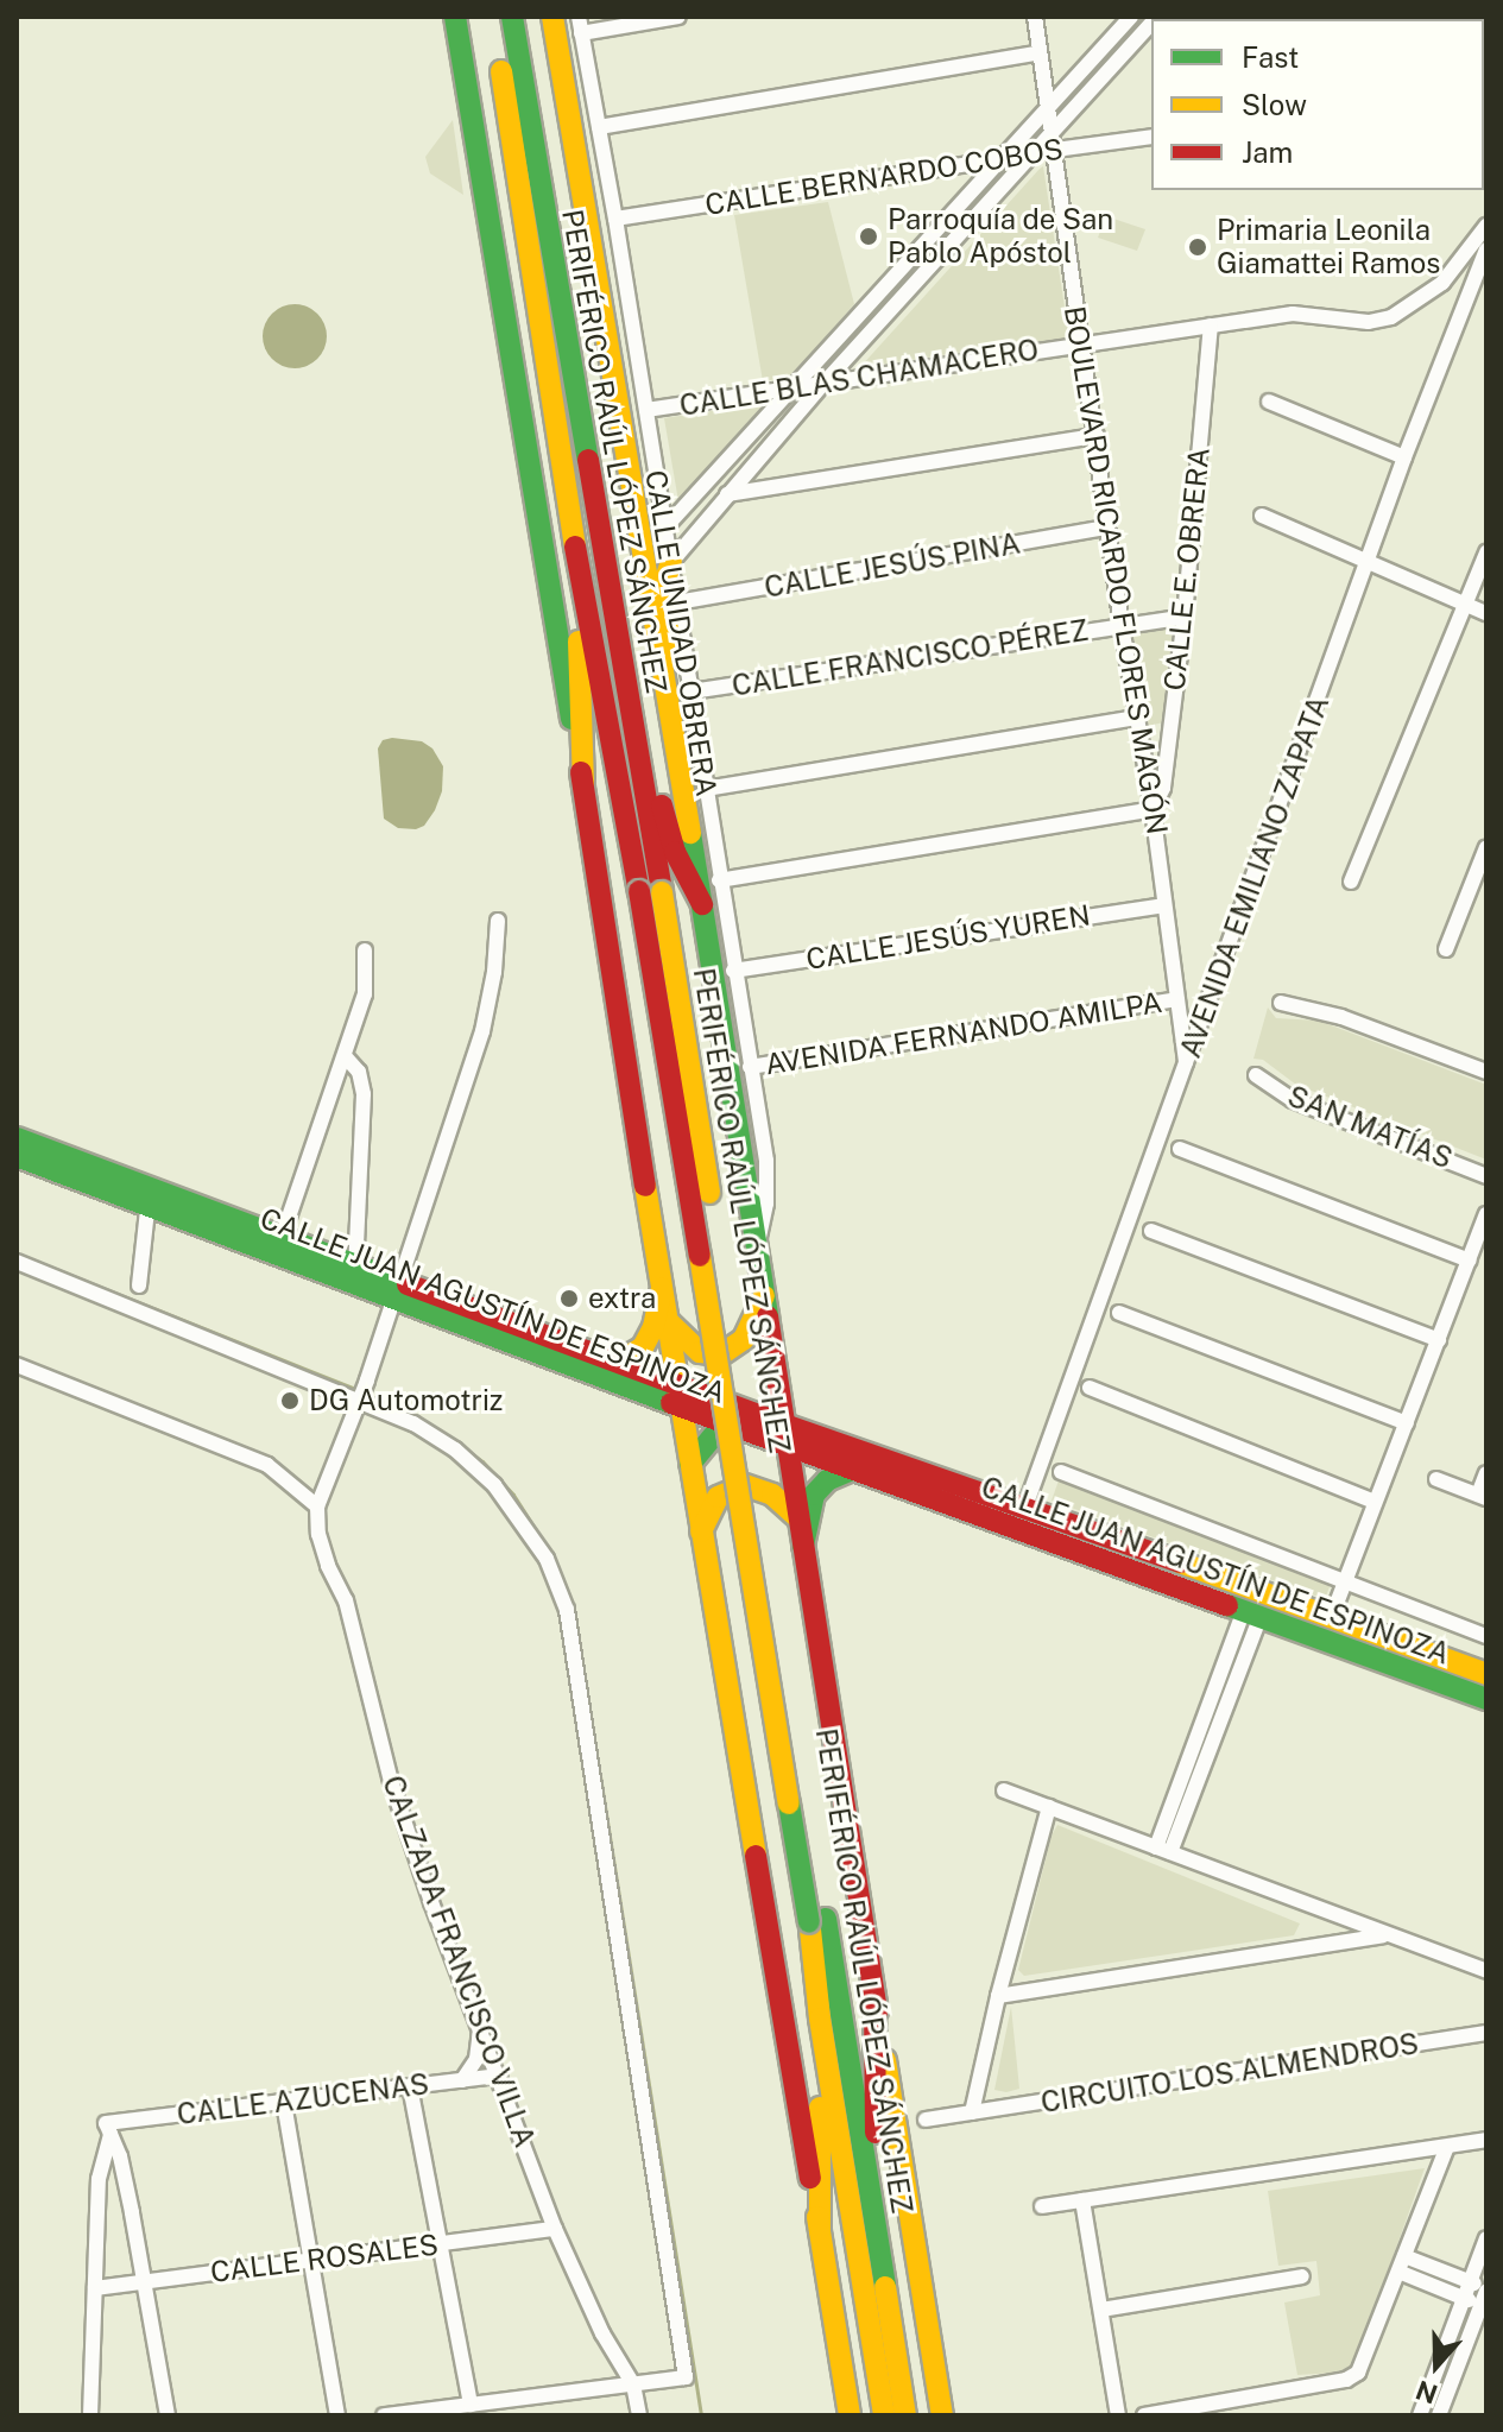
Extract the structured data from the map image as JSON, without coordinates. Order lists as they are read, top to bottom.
{
  "streets": {
    "main road": ["PERIFÉRICO RAÚL LÓPEZ SÁNCHEZ", "CALLE JUAN AGUSTÍN DE ESPINOZA"],
    "street": [
      "CALLE BERNARDO COBOS",
      "CALLE BLAS CHAMACERO",
      "CALLE JESÚS PINA",
      "CALLE E. OBRERA",
      "BOULEVARD RICARDO FLORES MAGÓN",
      "CALLE UNIDAD OBRERA",
      "CALLE FRANCISCO PÉREZ",
      "AVENIDA EMILIANO ZAPATA",
      "CALLE JESÚS YUREN",
      "AVENIDA FERNANDO AMILPA",
      "SAN MATÍAS",
      "CALZADA FRANCISCO VILLA",
      "CIRCUITO LOS ALMENDROS",
      "CALLE AZUCENAS",
      "CALLE ROSALES"
    ]
  },
  "crossings": [
    ["CALLE BERNARDO COBOS", "BOULEVARD RICARDO FLORES MAGÓN"],
    ["CALLE BERNARDO COBOS", "CALLE UNIDAD OBRERA"],
    ["CALLE BLAS CHAMACERO", "CALLE E. OBRERA"],
    ["CALLE BLAS CHAMACERO", "BOULEVARD RICARDO FLORES MAGÓN"],
    ["CALLE BLAS CHAMACERO", "CALLE UNIDAD OBRERA"],
    ["PERIFÉRICO RAÚL LÓPEZ SÁNCHEZ", "CALLE UNIDAD OBRERA"],
    ["PERIFÉRICO RAÚL LÓPEZ SÁNCHEZ", "CALLE JUAN AGUSTÍN DE ESPINOZA"],
    ["CALLE JESÚS PINA", "BOULEVARD RICARDO FLORES MAGÓN"],
    ["CALLE JESÚS PINA", "CALLE UNIDAD OBRERA"],
    ["CALLE E. OBRERA", "BOULEVARD RICARDO FLORES MAGÓN"],
    ["CALLE E. OBRERA", "CALLE FRANCISCO PÉREZ"],
    ["BOULEVARD RICARDO FLORES MAGÓN", "CALLE FRANCISCO PÉREZ"],
    ["BOULEVARD RICARDO FLORES MAGÓN", "AVENIDA EMILIANO ZAPATA"],
    ["BOULEVARD RICARDO FLORES MAGÓN", "CALLE JESÚS YUREN"],
    ["BOULEVARD RICARDO FLORES MAGÓN", "AVENIDA FERNANDO AMILPA"],
    ["CALLE UNIDAD OBRERA", "CALLE FRANCISCO PÉREZ"],
    ["CALLE UNIDAD OBRERA", "CALLE JESÚS YUREN"],
    ["CALLE UNIDAD OBRERA", "AVENIDA FERNANDO AMILPA"],
    ["AVENIDA EMILIANO ZAPATA", "CALLE JUAN AGUSTÍN DE ESPINOZA"],
    ["CALZADA FRANCISCO VILLA", "CALLE AZUCENAS"],
    ["CALZADA FRANCISCO VILLA", "CALLE ROSALES"]
  ],
  "places": [
    "Parroquía de San Pablo Apóstol",
    "Primaria Leonila Giamattei Ramos",
    "extra",
    "DG Automotriz"
  ],
  "legend": ["Fast", "Slow", "Jam"],
  "north": "bottom"
}
